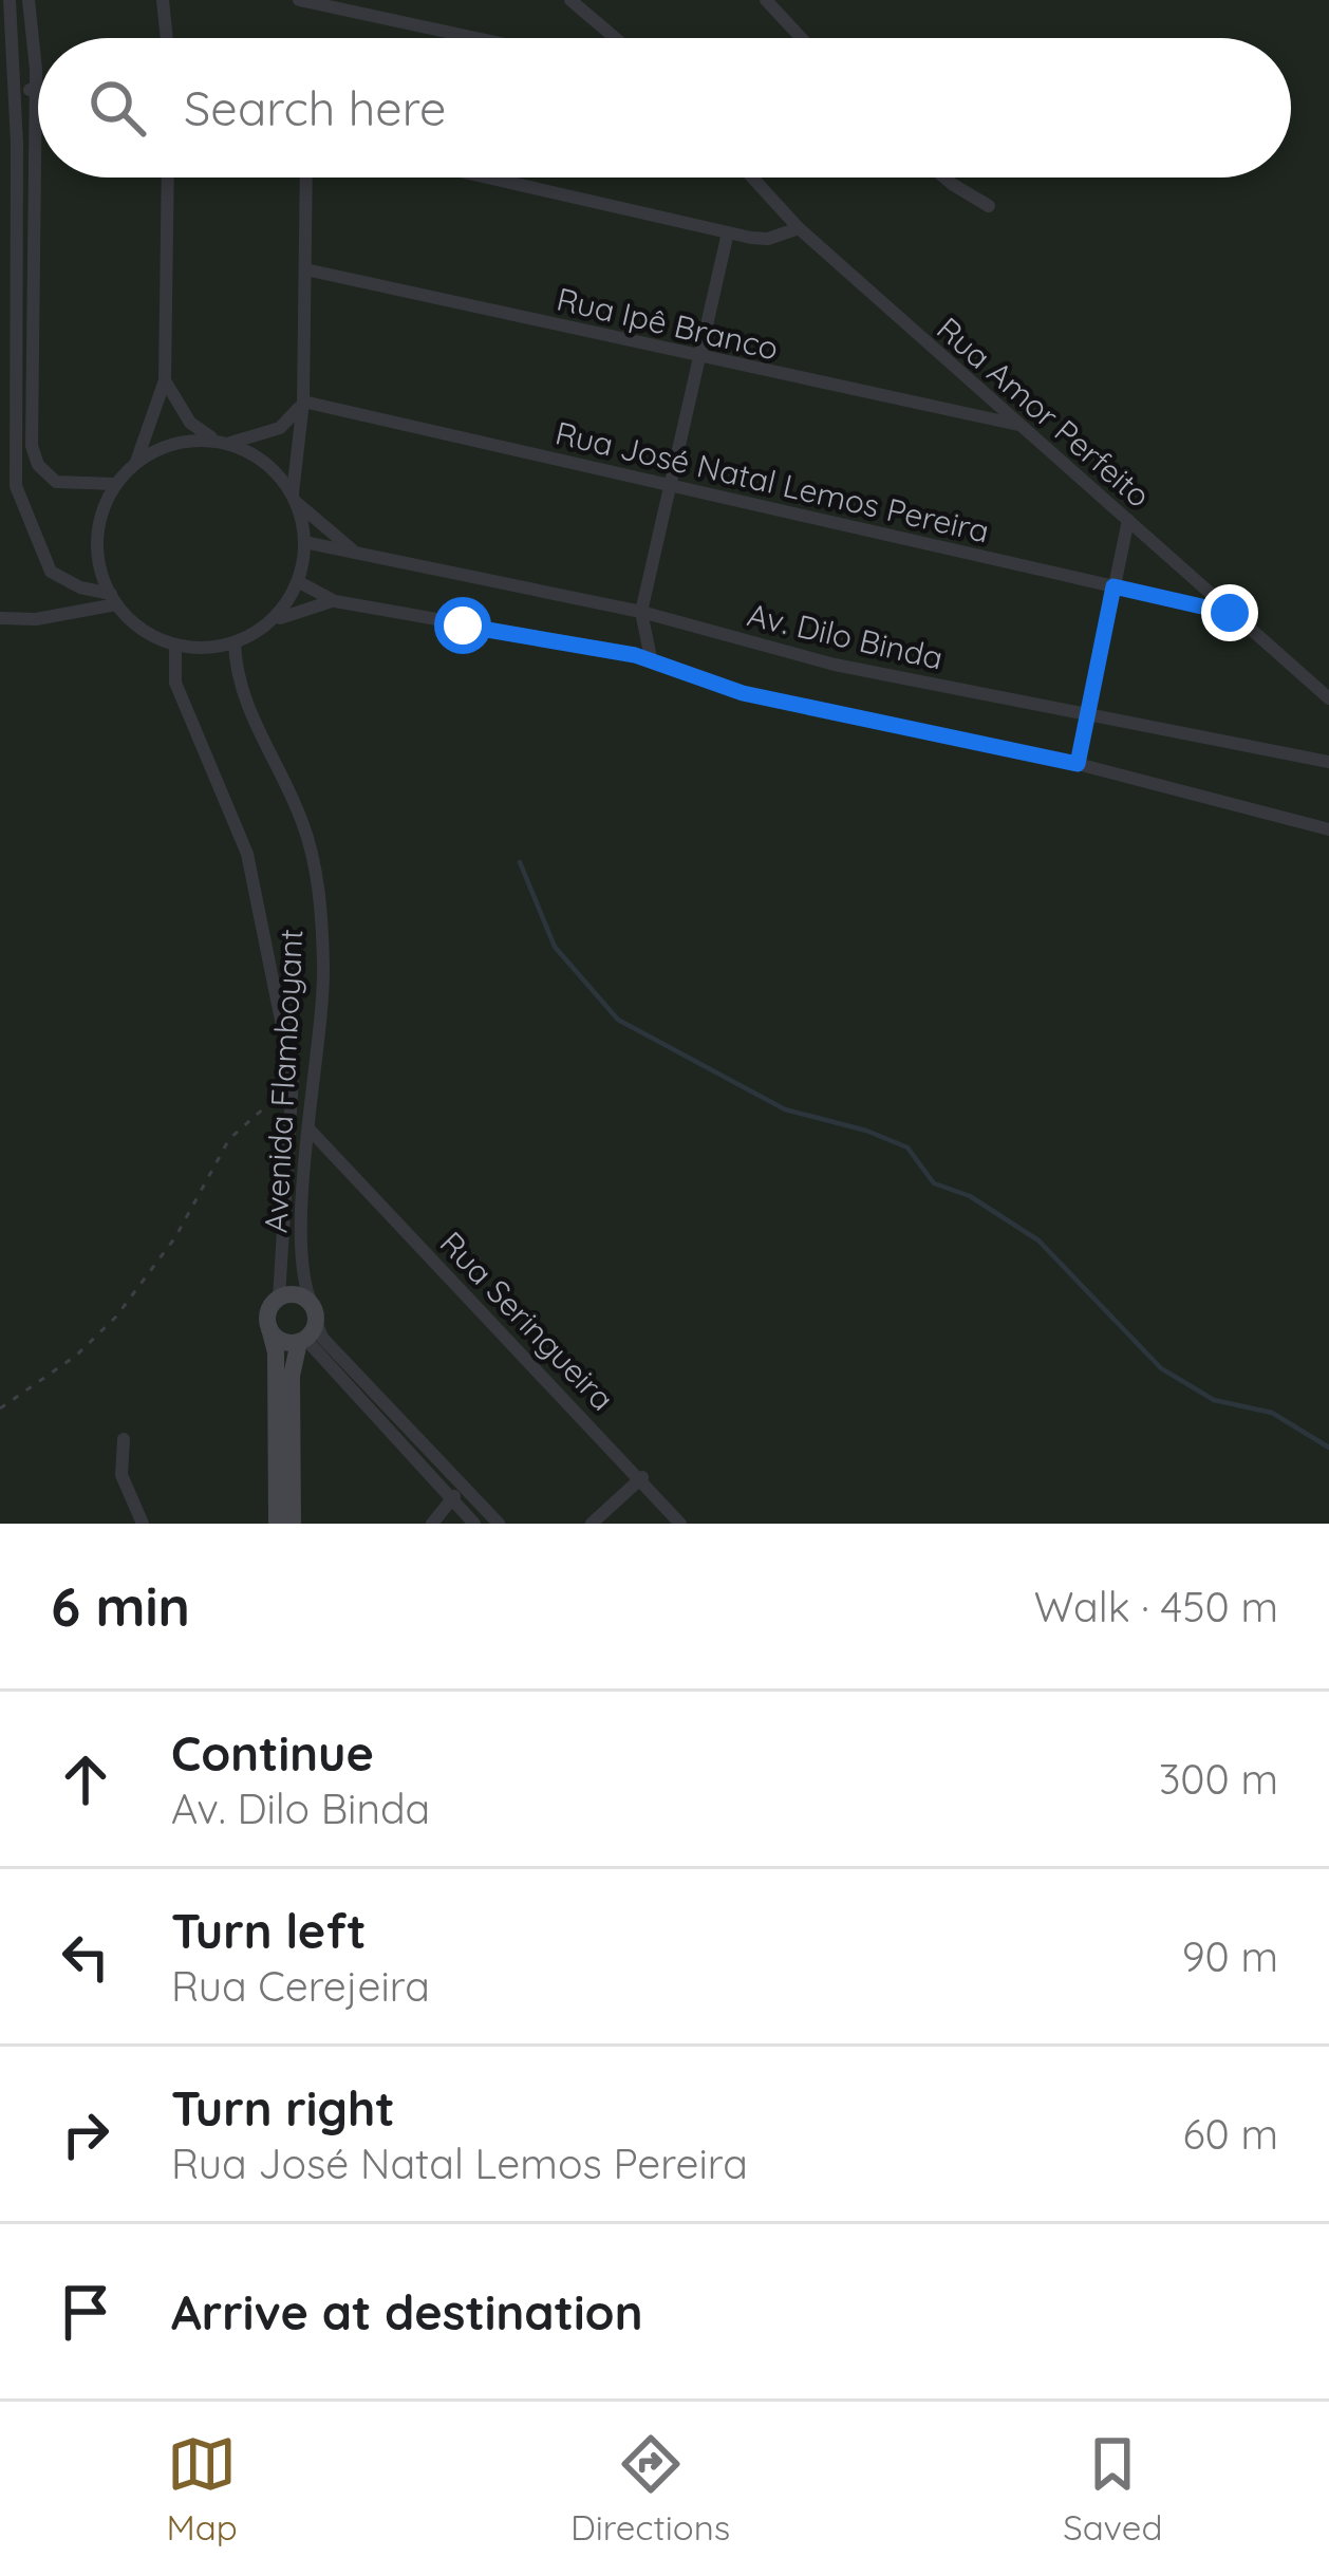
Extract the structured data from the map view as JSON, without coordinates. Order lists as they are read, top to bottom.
{
  "streets": {
    "street": [
      "Rua Ipê Branco",
      "Rua Amor Perfeito",
      "Rua José Natal Lemos Pereira",
      "Av. Dilo Binda",
      "Avenida Flamboyant",
      "Rua Seringueira"
    ]
  },
  "crossings": [
    ["Rua Ipê Branco", "Rua Amor Perfeito"],
    ["Rua Amor Perfeito", "Rua José Natal Lemos Pereira"],
    ["Av. Dilo Binda", "Avenida Flamboyant"],
    ["Avenida Flamboyant", "Rua Seringueira"]
  ],
  "page": {
    "search": "Search here",
    "heading": ["6 min", "Walk · 450 m"],
    "list": [
      ["Continue", "Av. Dilo Binda", "300 m"],
      ["Turn left", "Rua Cerejeira", "90 m"],
      ["Turn right", "Rua José Natal Lemos Pereira", "60 m"],
      "Arrive at destination"
    ],
    "nav": ["Map", "Directions", "Saved"]
  }
}
